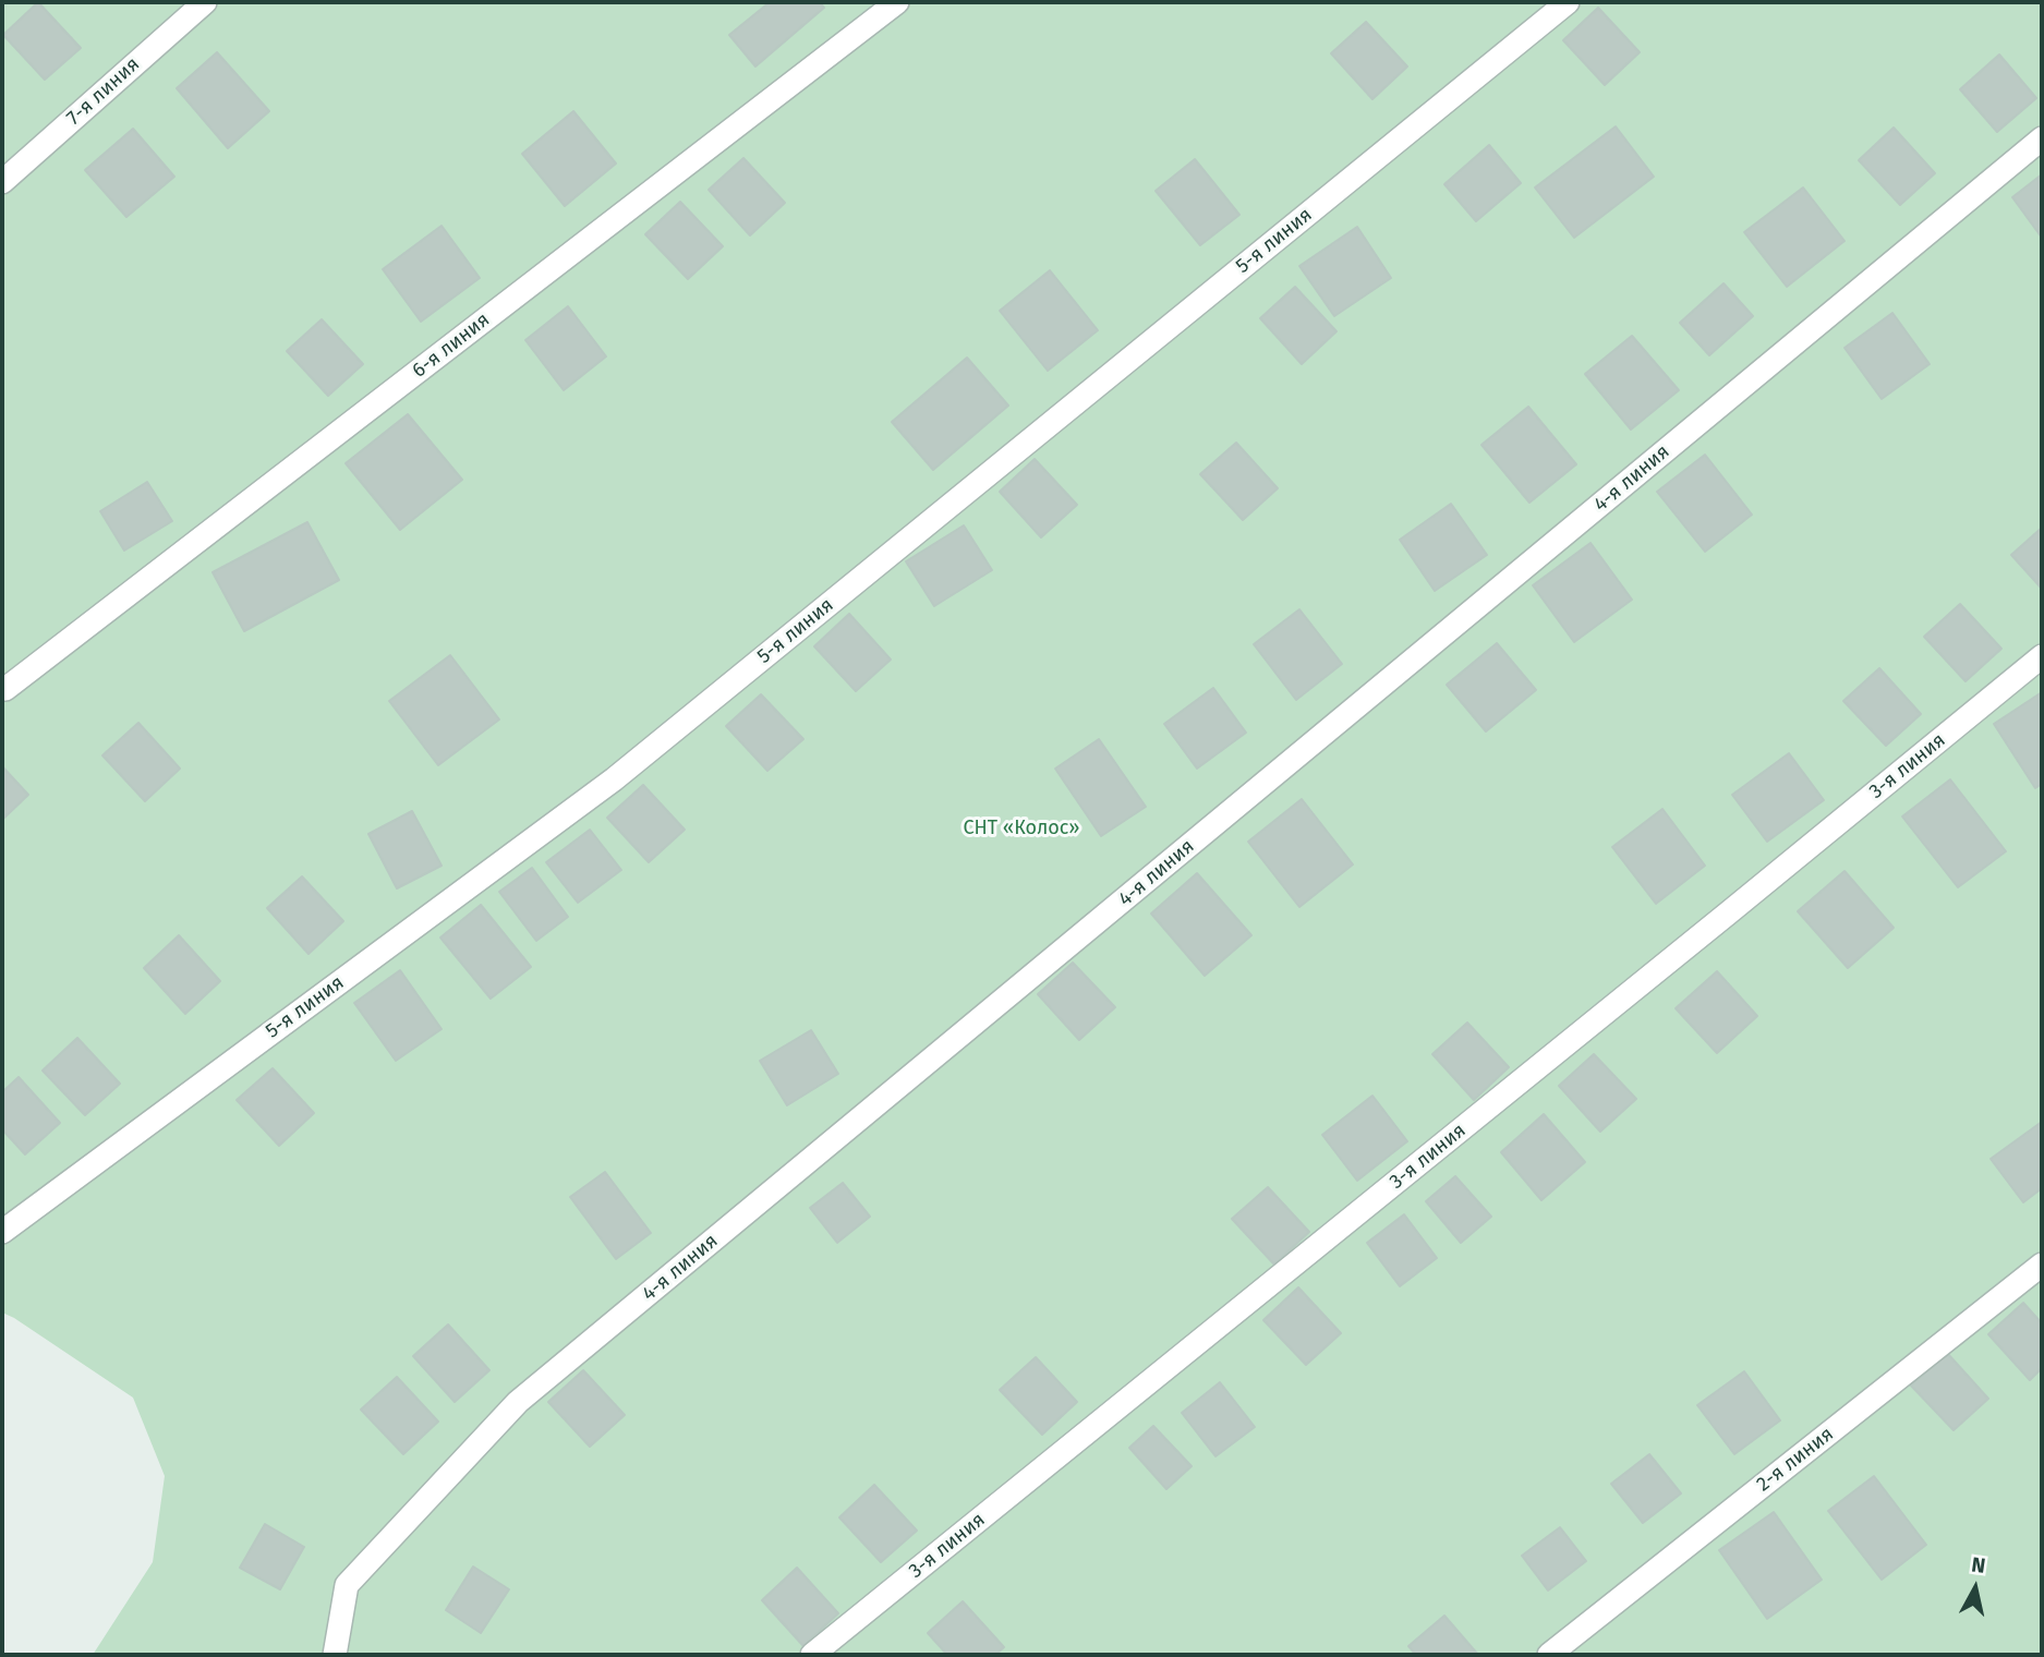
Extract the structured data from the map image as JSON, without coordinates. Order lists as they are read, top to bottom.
{
  "streets": {
    "street": [
      "7-я линия",
      "5-я линия",
      "6-я линия",
      "4-я линия",
      "3-я линия",
      "2-я линия"
    ]
  },
  "parks": ["СНТ «Колос»"],
  "north": "top"
}
